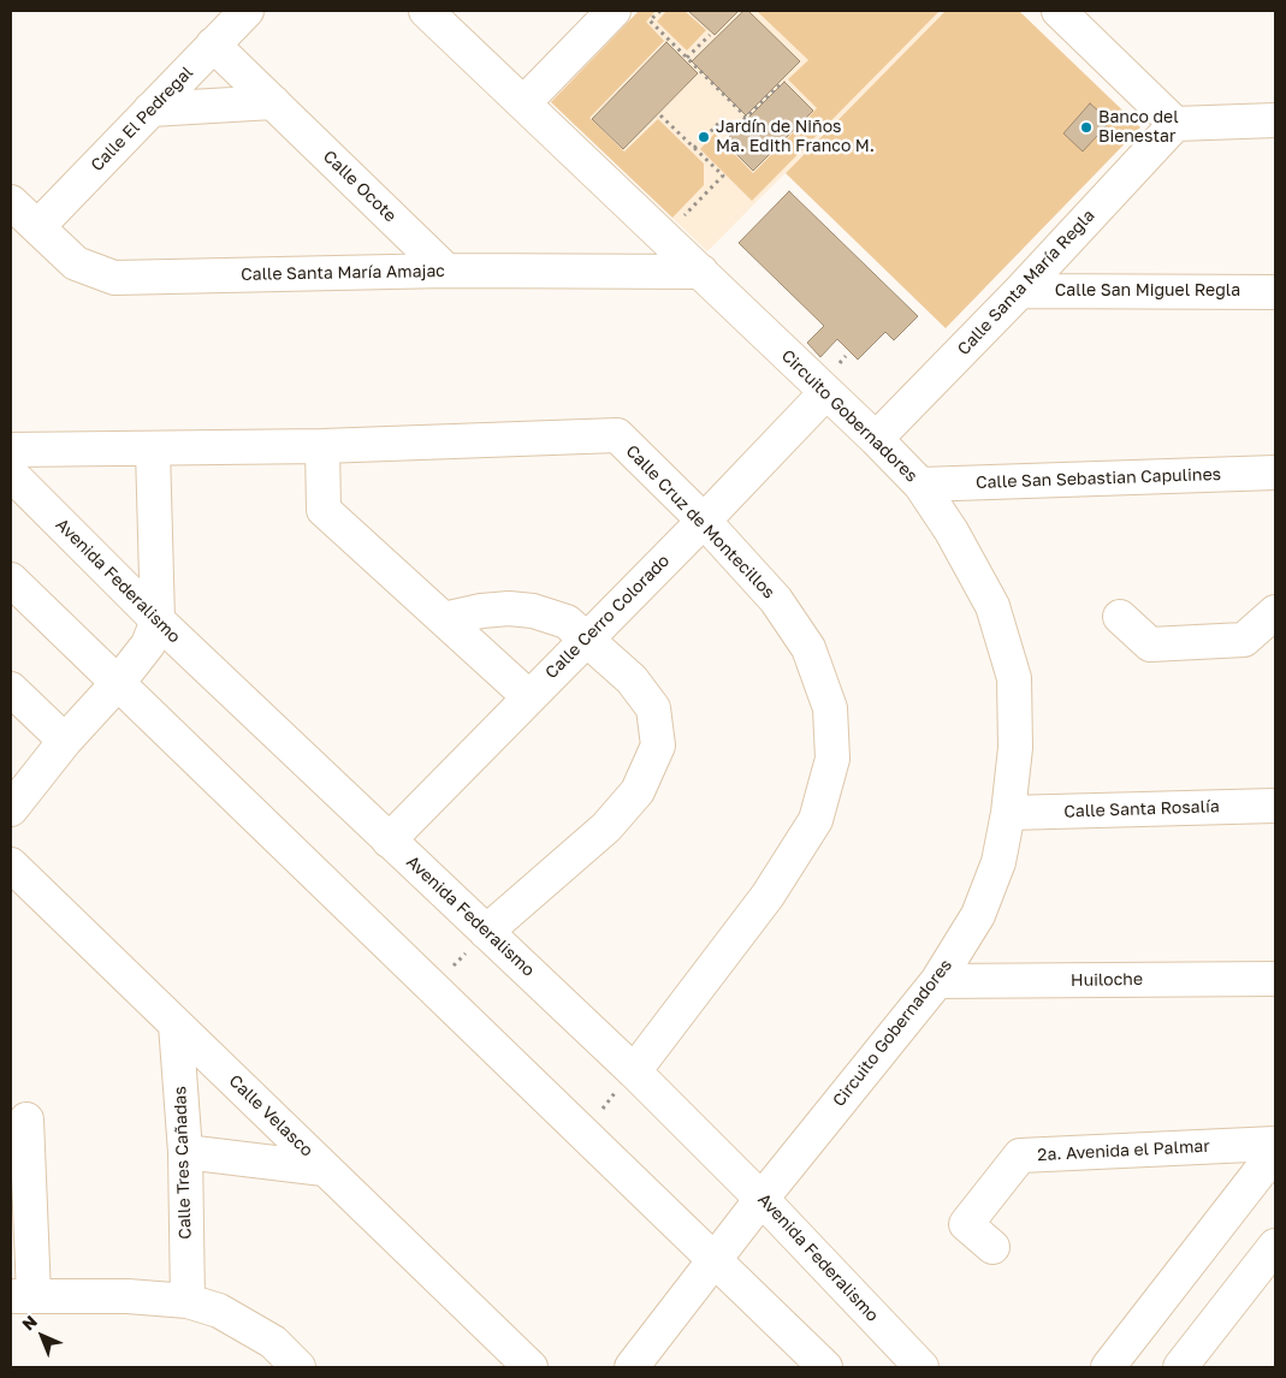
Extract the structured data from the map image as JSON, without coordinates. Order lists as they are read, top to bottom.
{
  "streets": {
    "street": [
      "Calle El Pedregal",
      "Calle Ocote",
      "Calle Santa María Amajac",
      "Calle Santa María Regla",
      "Calle San Miguel Regla",
      "Circuito Gobernadores",
      "Calle San Sebastian Capulines",
      "Calle Cruz de Montecillos",
      "Avenida Federalismo",
      "Calle Cerro Colorado",
      "Calle Santa Rosalía",
      "Huiloche",
      "Calle Velasco",
      "2a. Avenida el Palmar",
      "Calle Tres Cañadas"
    ]
  },
  "crossings": [
    ["Calle El Pedregal", "Calle Ocote"],
    ["Calle El Pedregal", "Calle Santa María Amajac"],
    ["Calle Ocote", "Calle Santa María Amajac"],
    ["Calle Santa María Amajac", "Circuito Gobernadores"],
    ["Calle Santa María Regla", "Calle San Miguel Regla"],
    ["Calle Santa María Regla", "Circuito Gobernadores"],
    ["Circuito Gobernadores", "Calle San Sebastian Capulines"],
    ["Circuito Gobernadores", "Avenida Federalismo"],
    ["Circuito Gobernadores", "Calle Cerro Colorado"],
    ["Circuito Gobernadores", "Calle Santa Rosalía"],
    ["Circuito Gobernadores", "Huiloche"],
    ["Calle Cruz de Montecillos", "Avenida Federalismo"],
    ["Calle Cruz de Montecillos", "Calle Cerro Colorado"],
    ["Avenida Federalismo", "Calle Cerro Colorado"],
    ["Calle Velasco", "Calle Tres Cañadas"]
  ],
  "places": ["Banco del Bienestar", "Jardín de Niños Ma. Edith Franco M."],
  "north": "top left"
}
